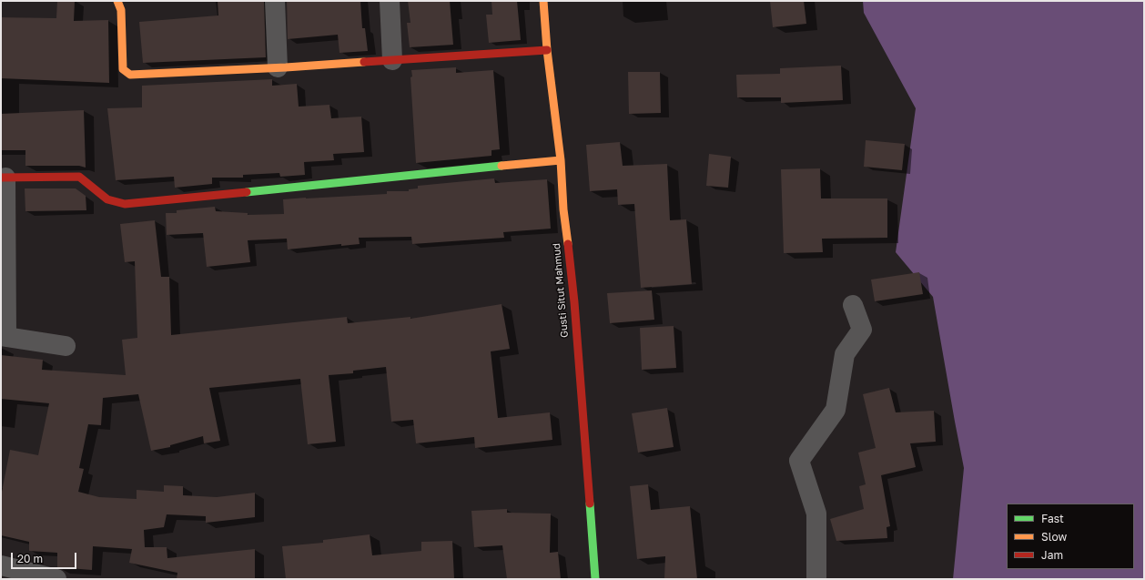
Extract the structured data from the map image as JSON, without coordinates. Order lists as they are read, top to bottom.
{
  "streets": {
    "main road": ["Gusti Situt Mahmud"]
  },
  "legend": ["Fast", "Slow", "Jam"],
  "scale_bar": "20 m"
}
